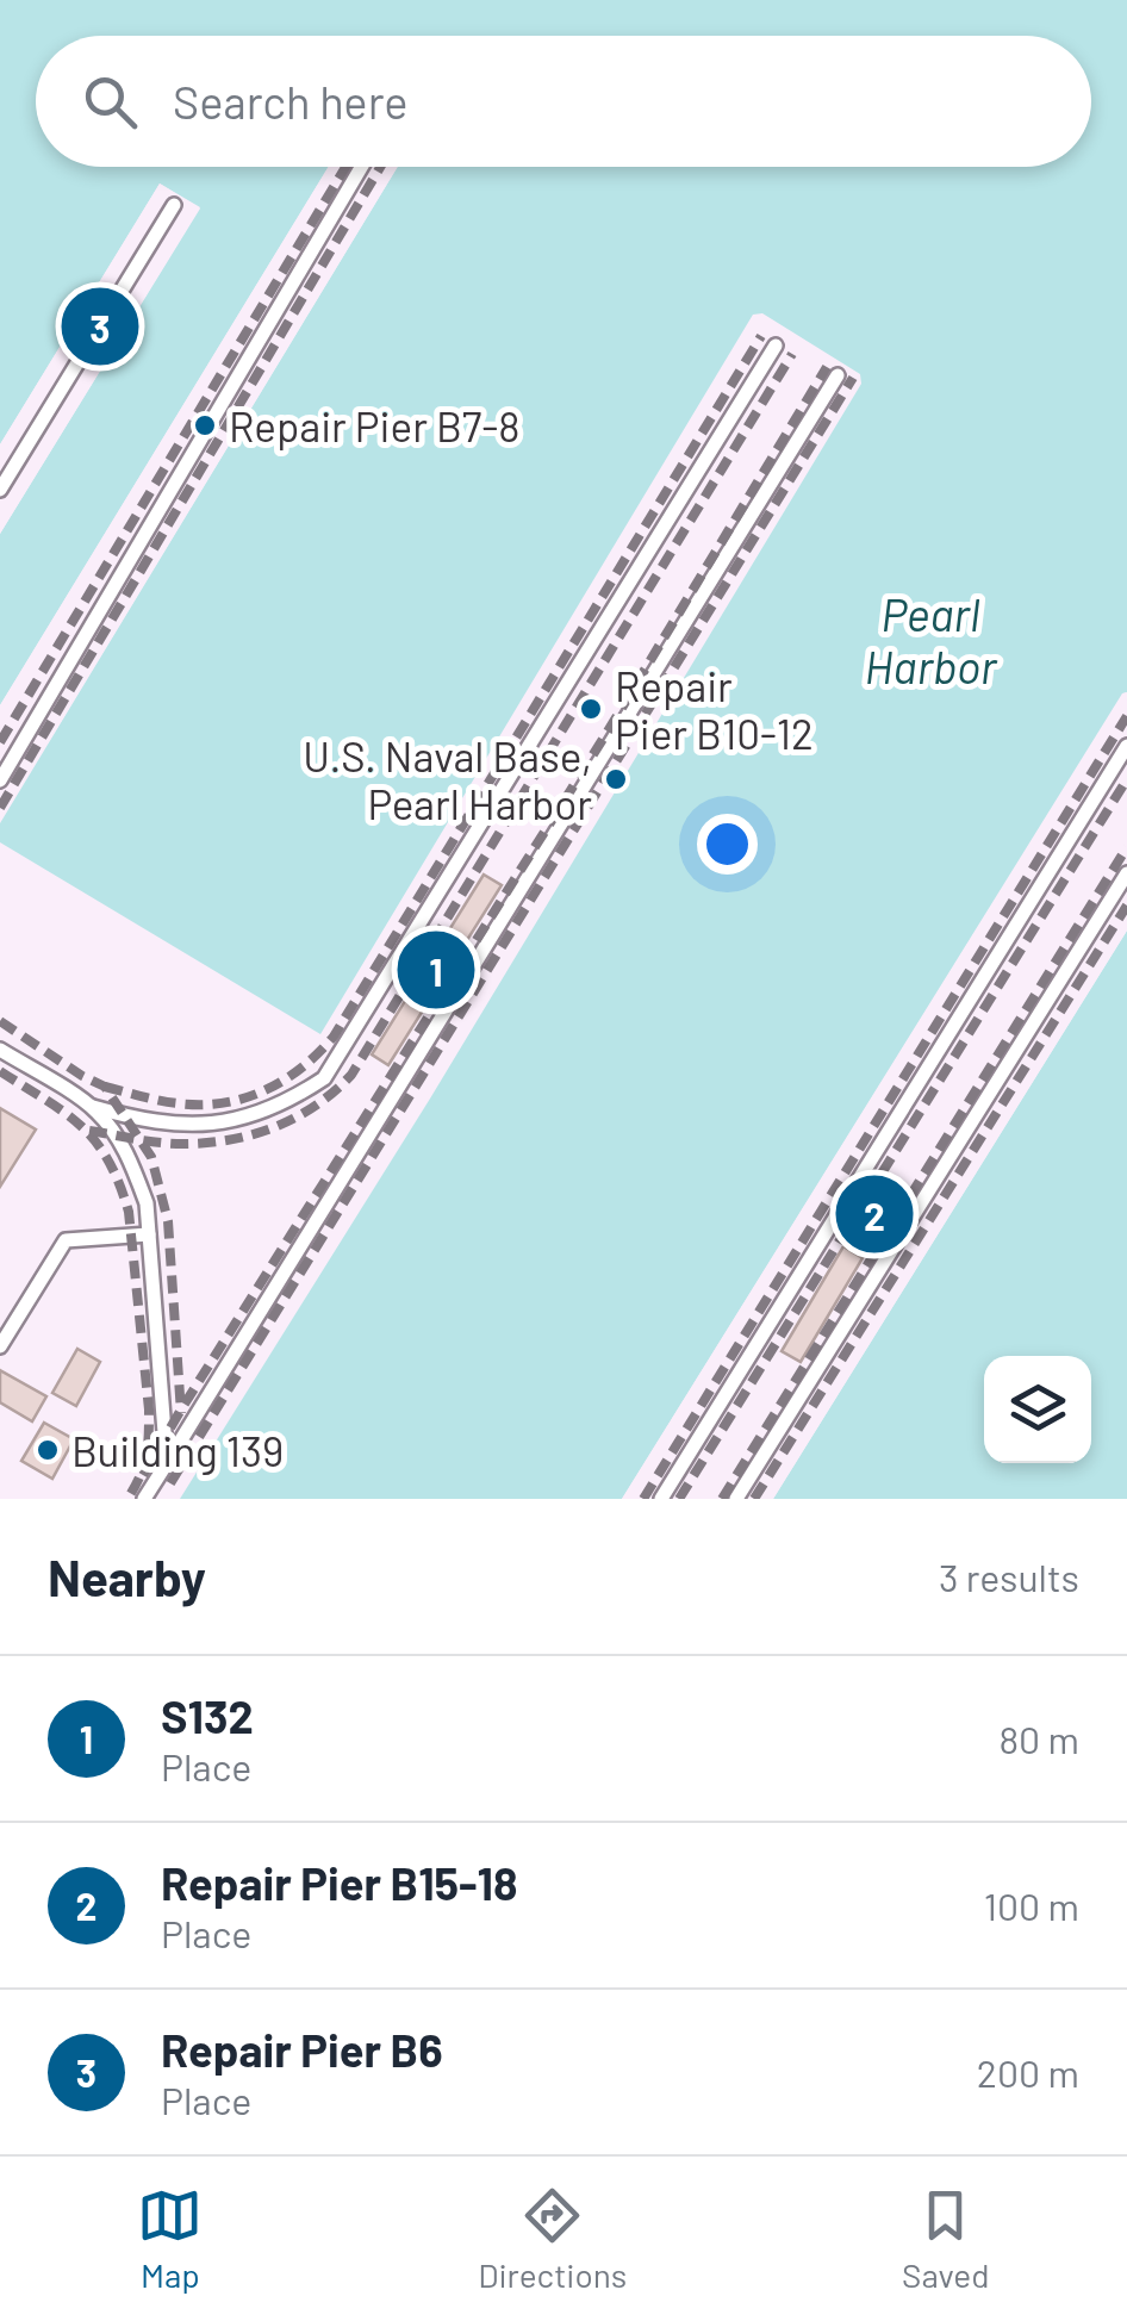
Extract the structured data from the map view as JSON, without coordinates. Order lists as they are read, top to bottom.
{
  "water": ["Pearl Harbor"],
  "places": [
    "Repair Pier B7-8",
    "Repair Pier B10-12",
    "U.S. Naval Base, Pearl Harbor",
    "Building 139"
  ],
  "page": {
    "search": "Search here",
    "pins": ["3", "1", "2"],
    "heading": ["Nearby", "3 results"],
    "list": [
      {
        "mark": "1",
        "name": "S132",
        "note": "Place",
        "value": "80 m"
      },
      {
        "mark": "2",
        "name": "Repair Pier B15-18",
        "note": "Place",
        "value": "100 m"
      },
      {
        "mark": "3",
        "name": "Repair Pier B6",
        "note": "Place",
        "value": "200 m"
      }
    ],
    "nav": ["Map", "Directions", "Saved"]
  }
}
